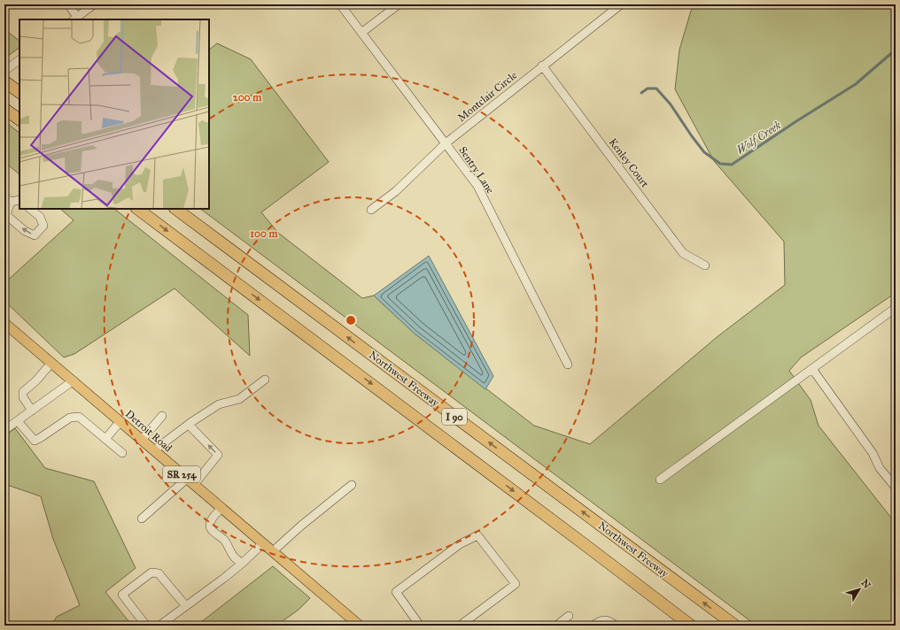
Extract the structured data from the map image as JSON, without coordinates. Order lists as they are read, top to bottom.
{
  "streets": {
    "highway": ["Northwest Freeway", "I 90"],
    "main road": ["Detroit Road", "SR 254"],
    "street": ["Montclair Circle", "Kenley Court", "Sentry Lane"]
  },
  "crossings": [
    ["Montclair Circle", "Kenley Court"],
    ["Montclair Circle", "Sentry Lane"]
  ],
  "water": ["Wolf Creek"],
  "north": "top right",
  "rings": ["200 m", "100 m"]
}
